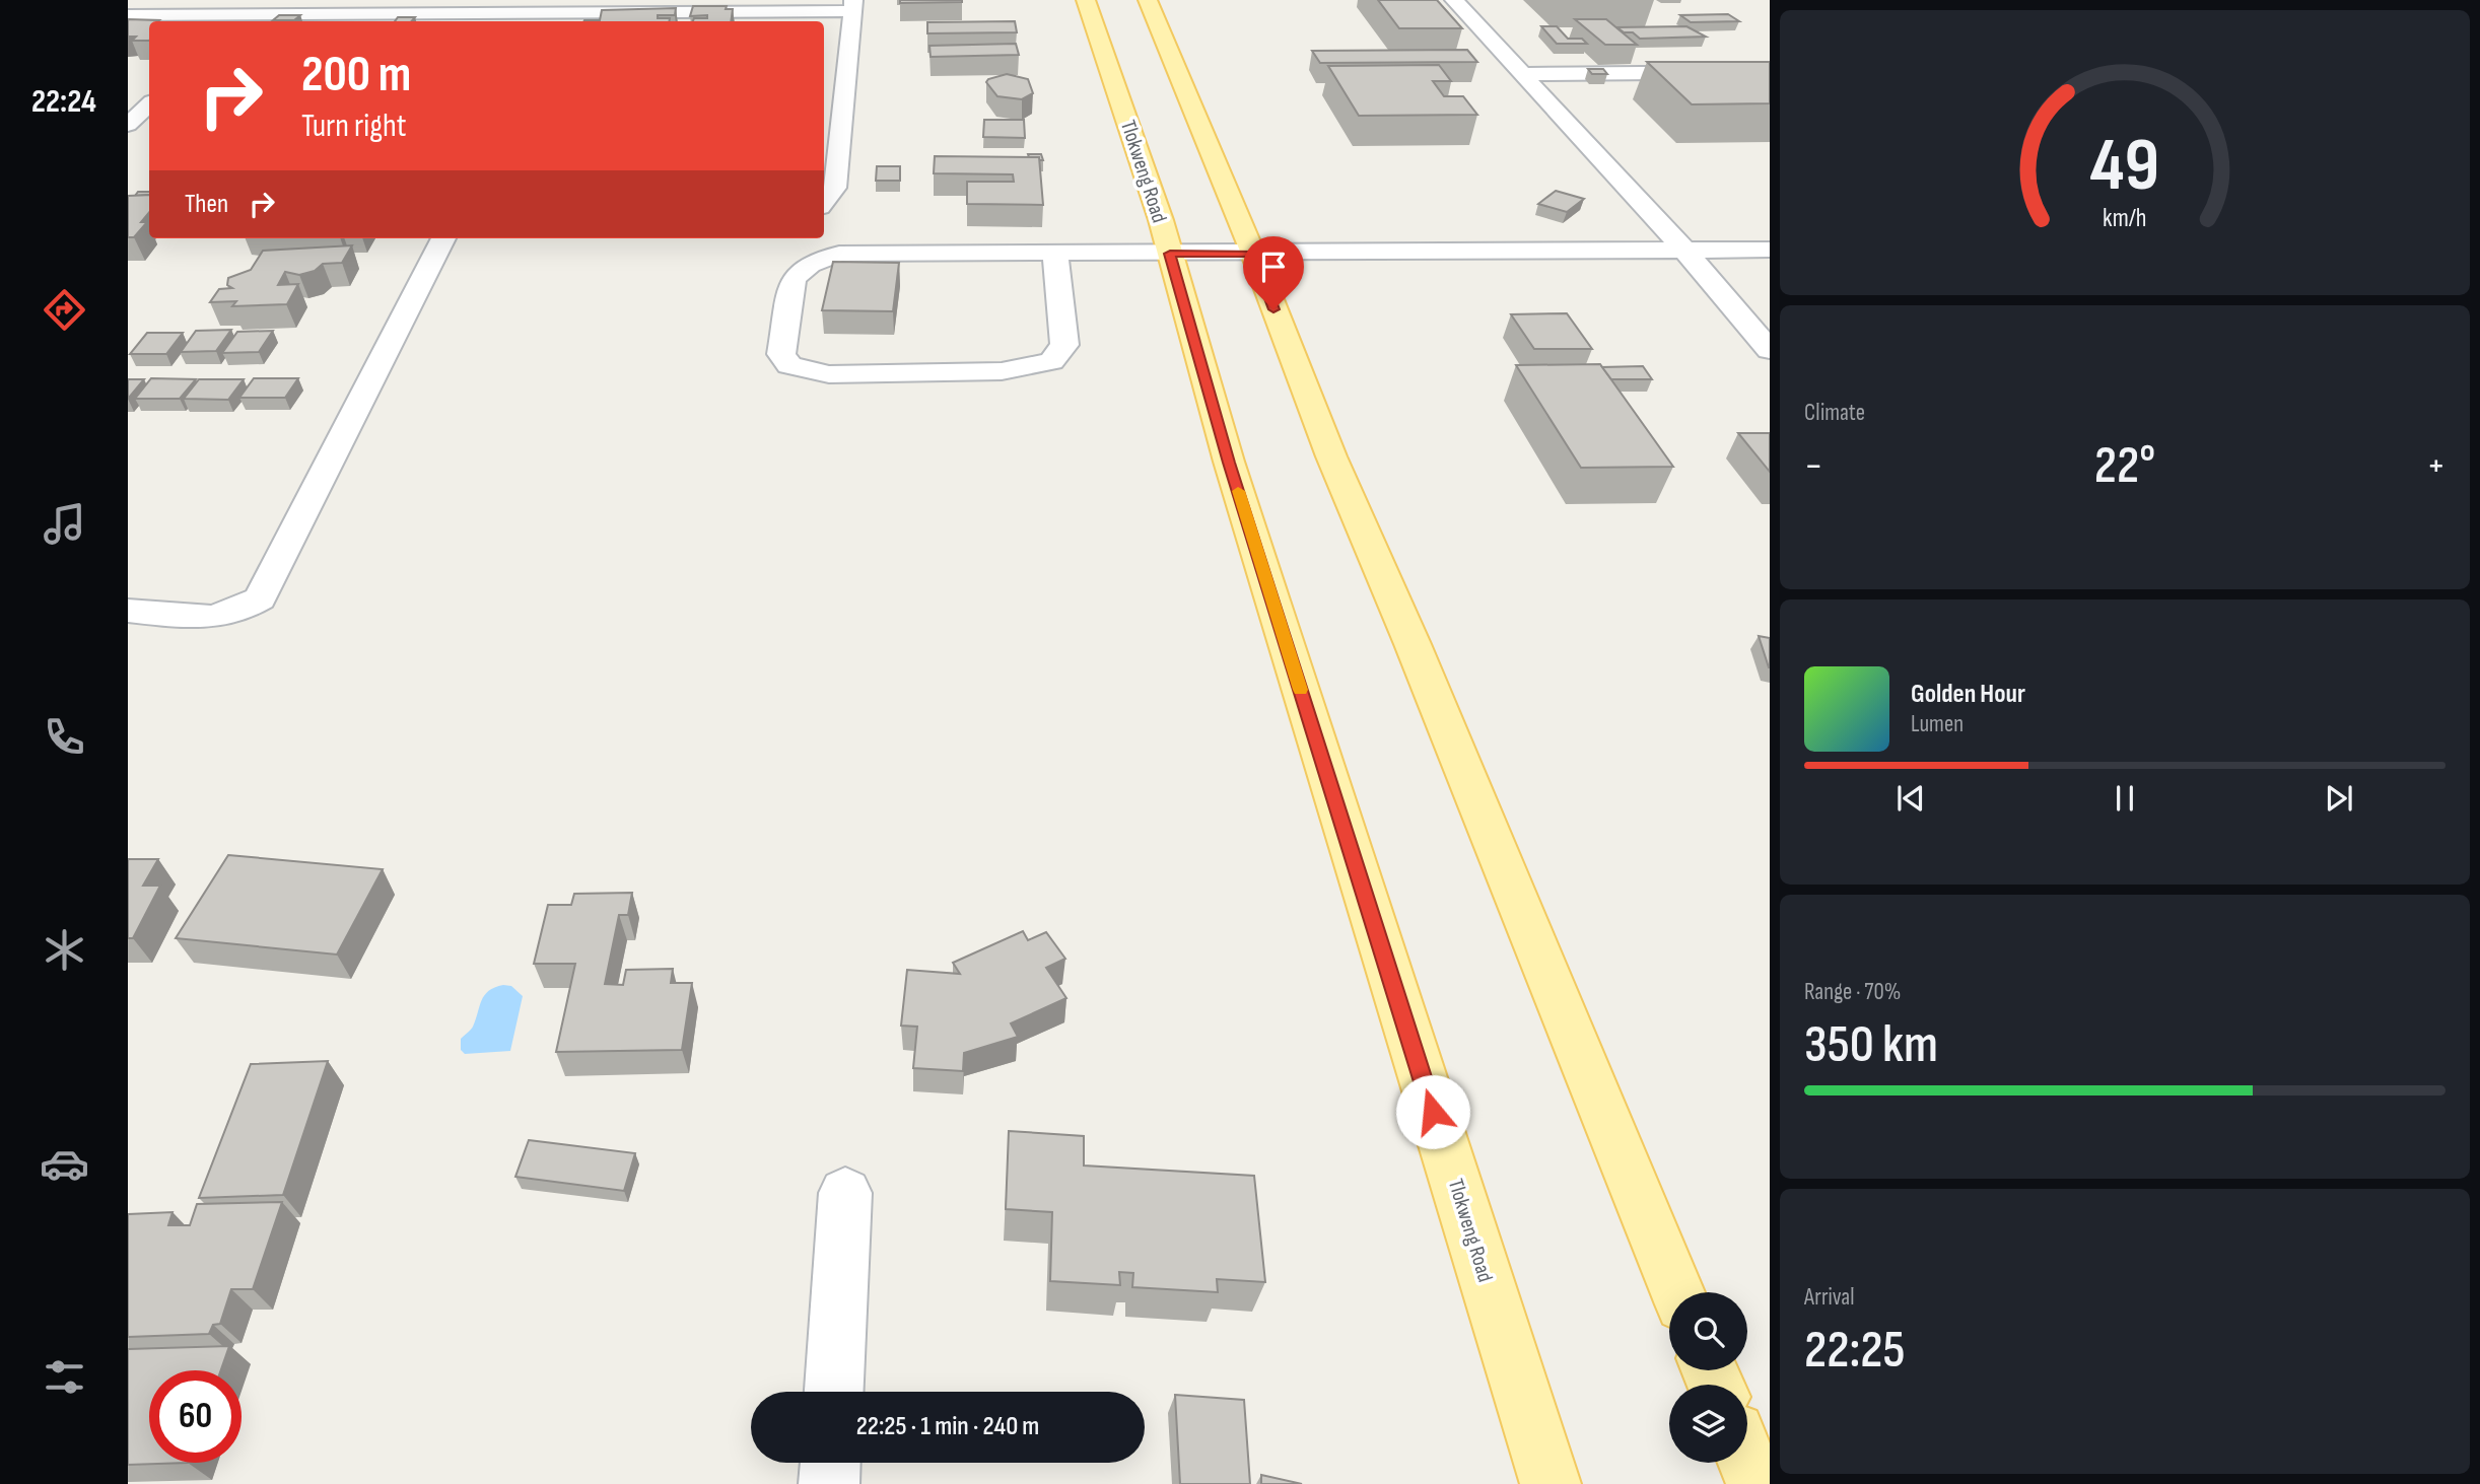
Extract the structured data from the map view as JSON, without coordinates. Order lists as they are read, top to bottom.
{
  "streets": {
    "main road": ["Tlokweng Road"]
  },
  "page": {
    "tabs": "22:24",
    "turn": ["200 m", "Turn right"],
    "then": "Then",
    "tile": [
      "Climate",
      ["Range · 70%", "350 km"],
      ["Arrival", "22:25"]
    ],
    "heat": ["−", "22°", "+"],
    "song": ["Golden Hour", "Lumen"],
    "limit": "60",
    "trip": "22:25 · 1 min · 240 m",
    "gauge": ["49", "km/h"]
  }
}
